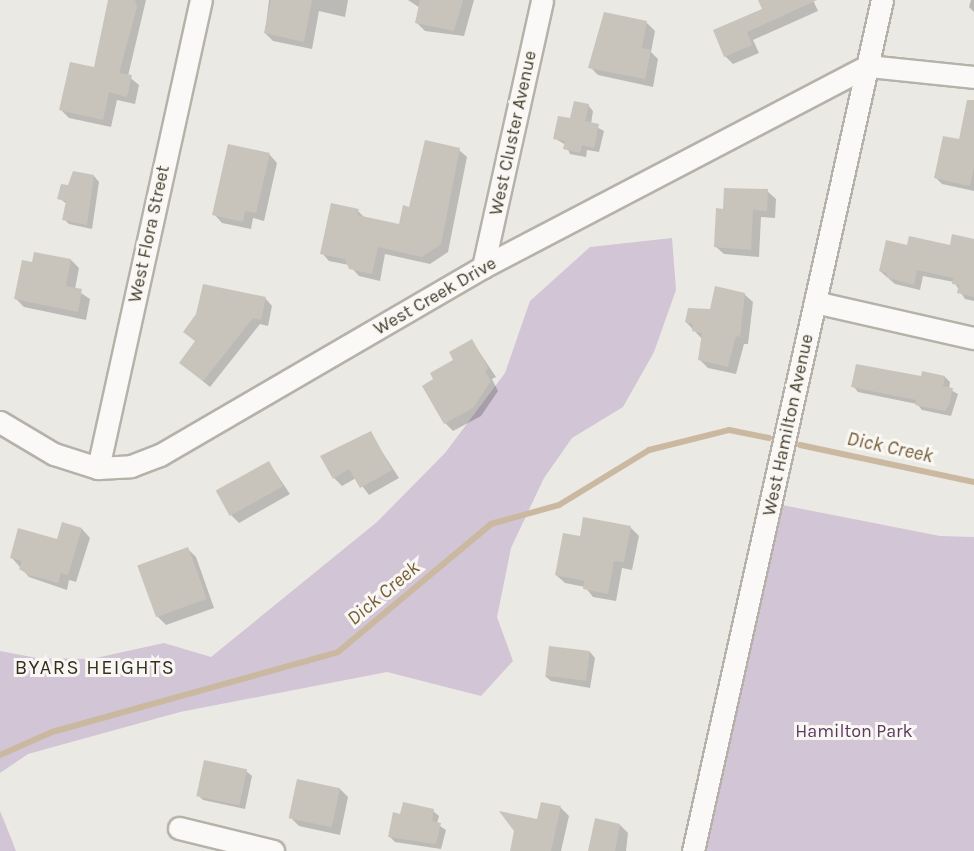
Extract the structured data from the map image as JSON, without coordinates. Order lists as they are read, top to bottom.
{
  "streets": {
    "street": [
      "West Cluster Avenue",
      "West Flora Street",
      "West Creek Drive",
      "West Hamilton Avenue"
    ]
  },
  "crossings": [
    ["West Cluster Avenue", "West Creek Drive"],
    ["West Flora Street", "West Creek Drive"],
    ["West Creek Drive", "West Hamilton Avenue"]
  ],
  "districts": ["BYARS HEIGHTS"],
  "water": ["Dick Creek"],
  "parks": ["Hamilton Park"]
}
